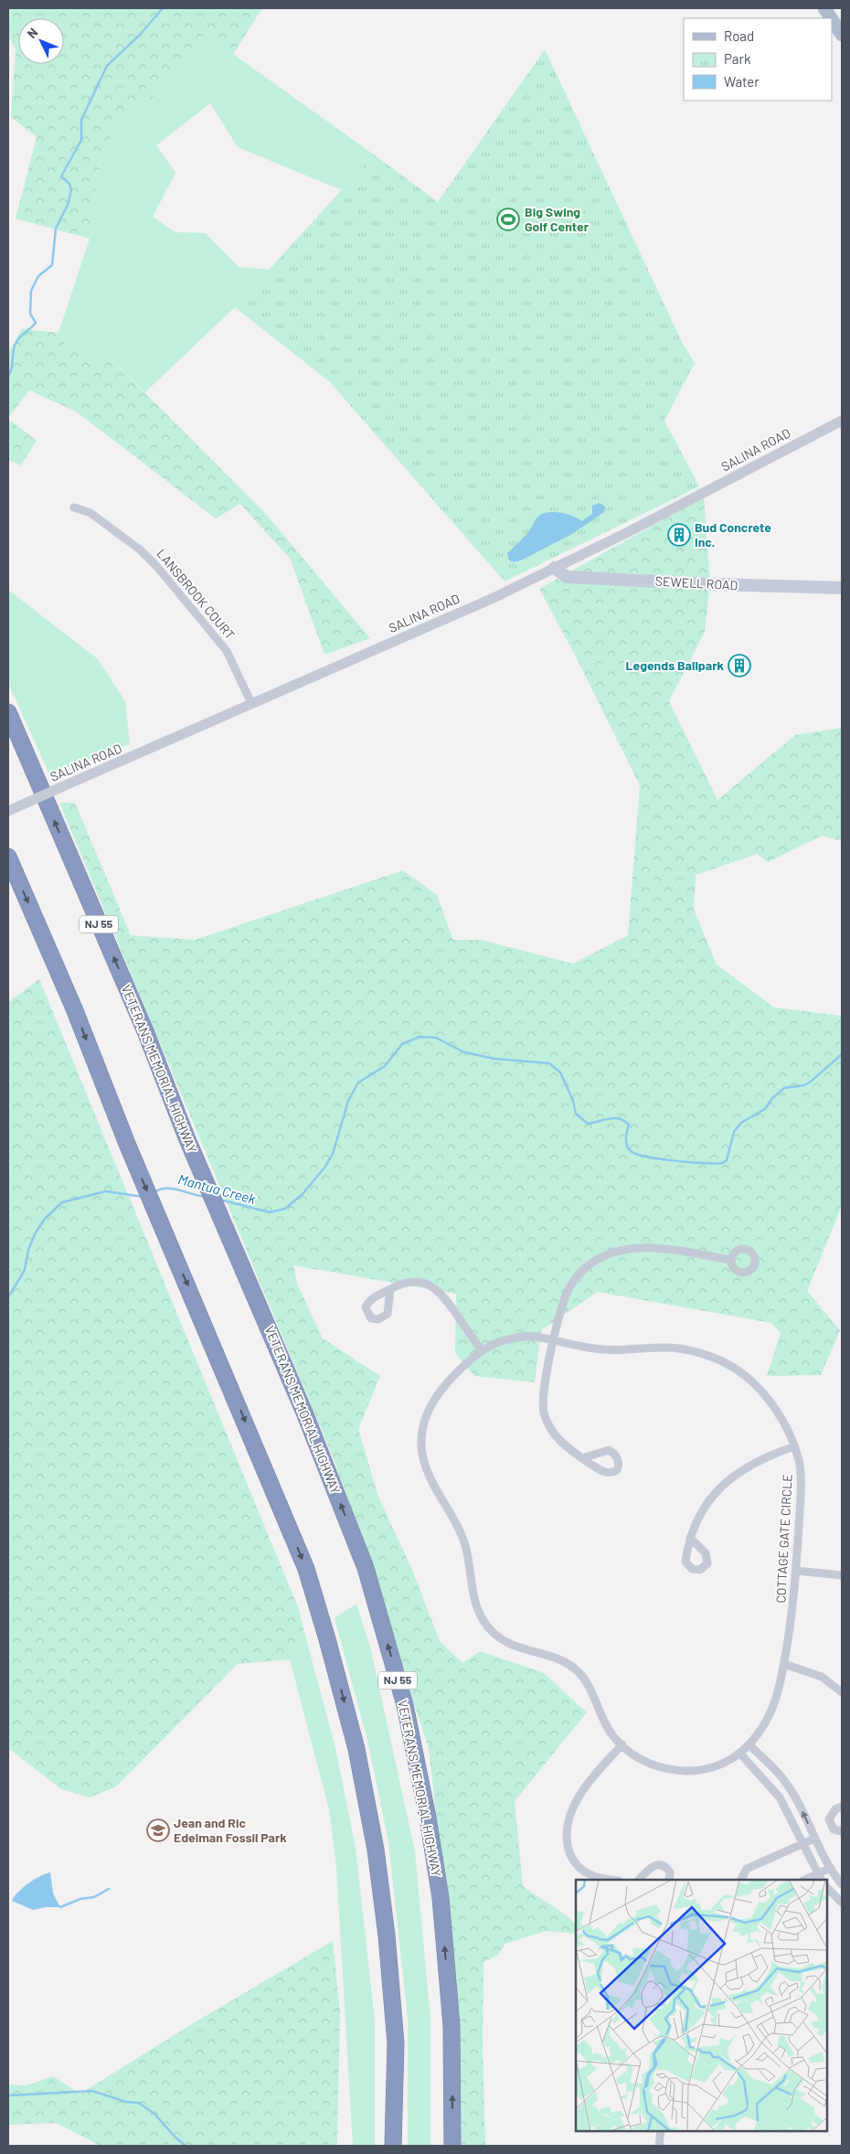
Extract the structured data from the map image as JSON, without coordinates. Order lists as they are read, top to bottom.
{
  "streets": {
    "highway": ["NJ 55", "VETERANS MEMORIAL HIGHWAY"],
    "main road": ["SEWELL ROAD"],
    "street": ["SALINA ROAD", "LANSBROOK COURT", "COTTAGE GATE CIRCLE"]
  },
  "crossings": [
    ["SALINA ROAD", "SEWELL ROAD"],
    ["SALINA ROAD", "LANSBROOK COURT"]
  ],
  "water": ["Mantua Creek"],
  "places": {
    "sports": ["Big Swing Golf Center"],
    "building": ["Bud Concrete Inc.", "Legends Ballpark"],
    "school or university": ["Jean and Ric Edelman Fossil Park"]
  },
  "legend": ["Road", "Park", "Water"],
  "north": "top left"
}
